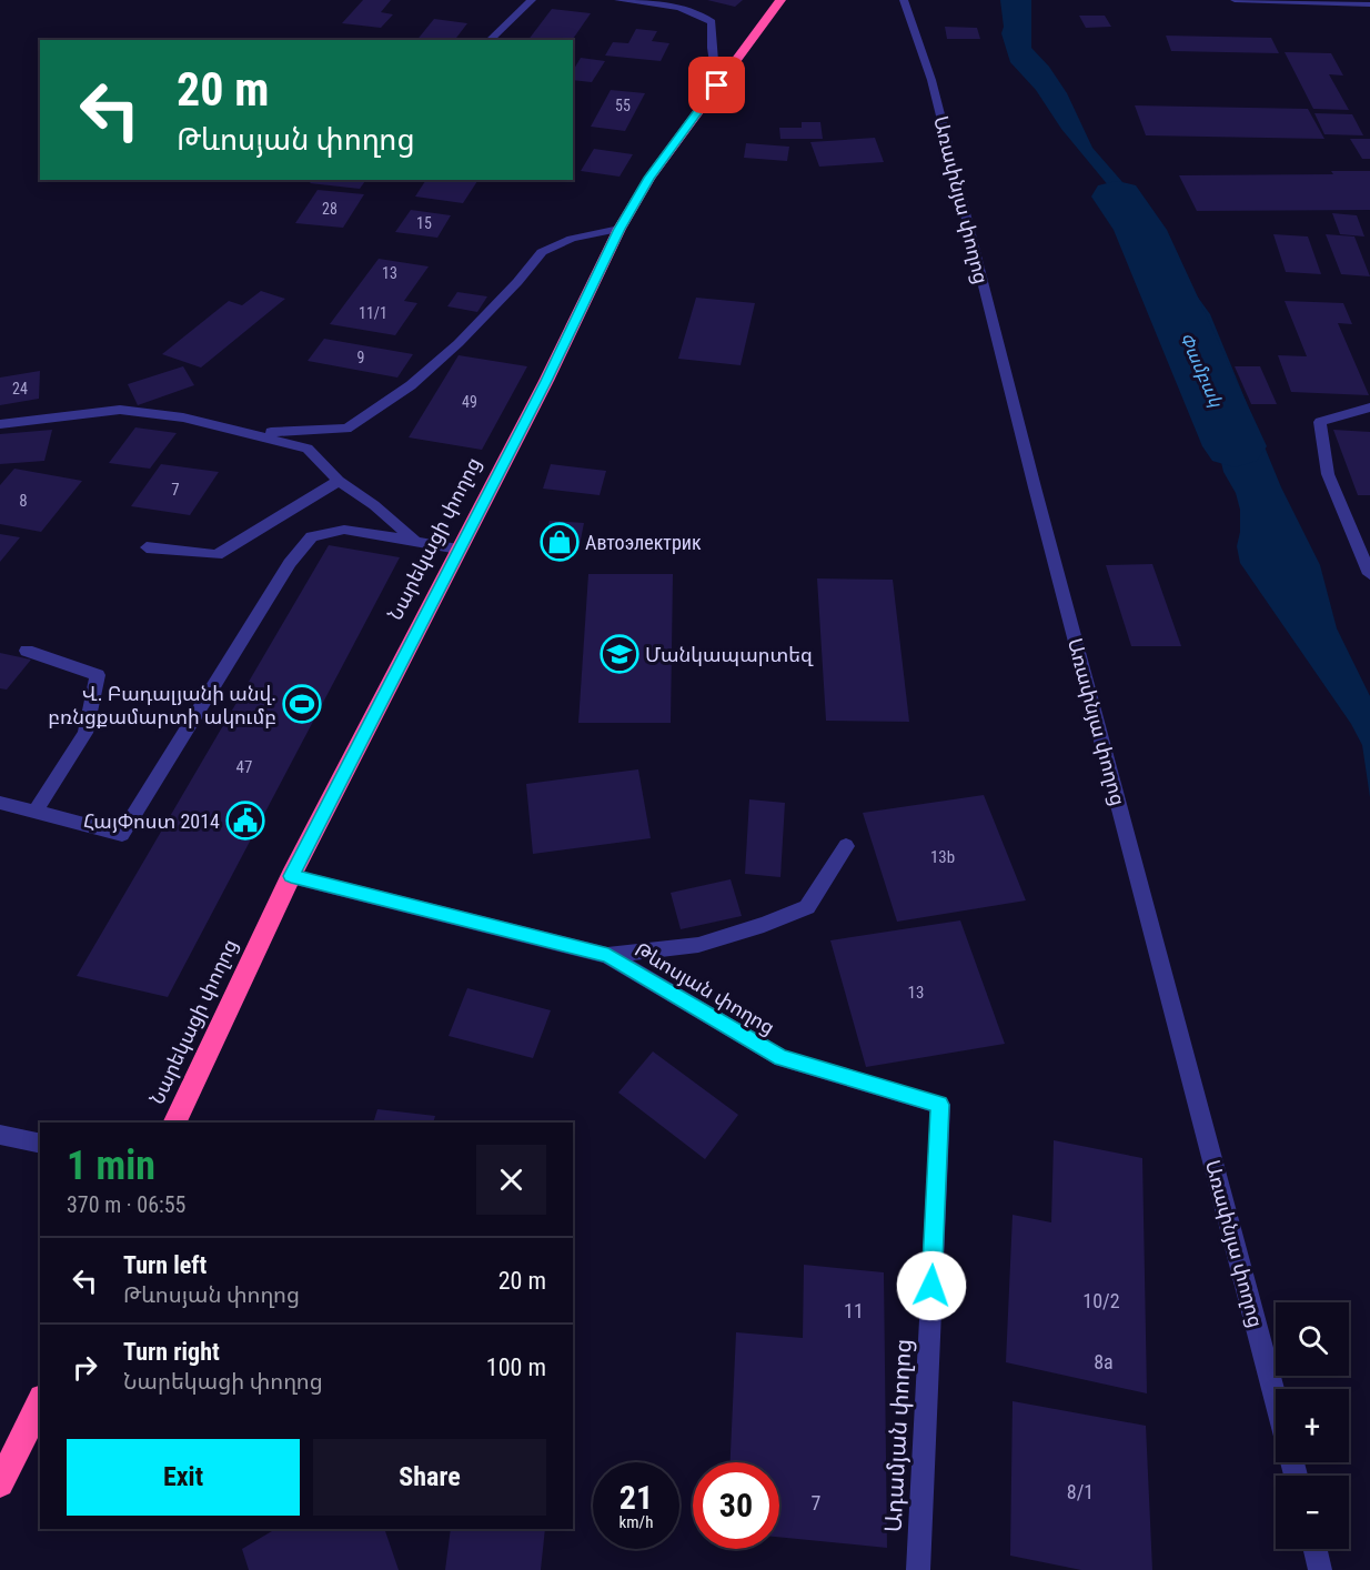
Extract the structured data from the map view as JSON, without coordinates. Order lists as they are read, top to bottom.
{
  "streets": {
    "highway": ["Նարեկացի փողոց"],
    "street": ["Առափնյա փողոց", "Թևոսյան փողոց", "Ադամյան փողոց"]
  },
  "crossings": [
    ["Նարեկացի փողոց", "Թևոսյան փողոց"],
    ["Թևոսյան փողոց", "Ադամյան փողոց"]
  ],
  "water": ["Փամբակ"],
  "places": {
    "shop": ["Автоэлектрик"],
    "school or university": ["Մանկապարտեզ"],
    "sports": ["Վ. Բադալյանի անվ. բռնցքամարտի ակումբ"],
    "public building": ["ՀայՓոստ 2014"]
  },
  "house_numbers": [
    "55",
    "28",
    "15",
    "13",
    "11/1",
    "9",
    "24",
    "49",
    "7",
    "8",
    "47",
    "13b",
    "13",
    "10/2",
    "11",
    "8a",
    "8/1",
    "7"
  ],
  "page": {
    "turn": ["20 m", "Թևոսյան փողոց"],
    "heading": ["1 min", "370 m · 06:55"],
    "list": [
      {
        "name": "Turn left",
        "note": "Թևոսյան փողոց",
        "value": "20 m"
      },
      {
        "name": "Turn right",
        "note": "Նարեկացի փողոց",
        "value": "100 m"
      }
    ],
    "map_buttons": ["+", "−"],
    "buttons": ["Exit", "Share"],
    "speed": "21 km/h",
    "limit": "30"
  }
}
